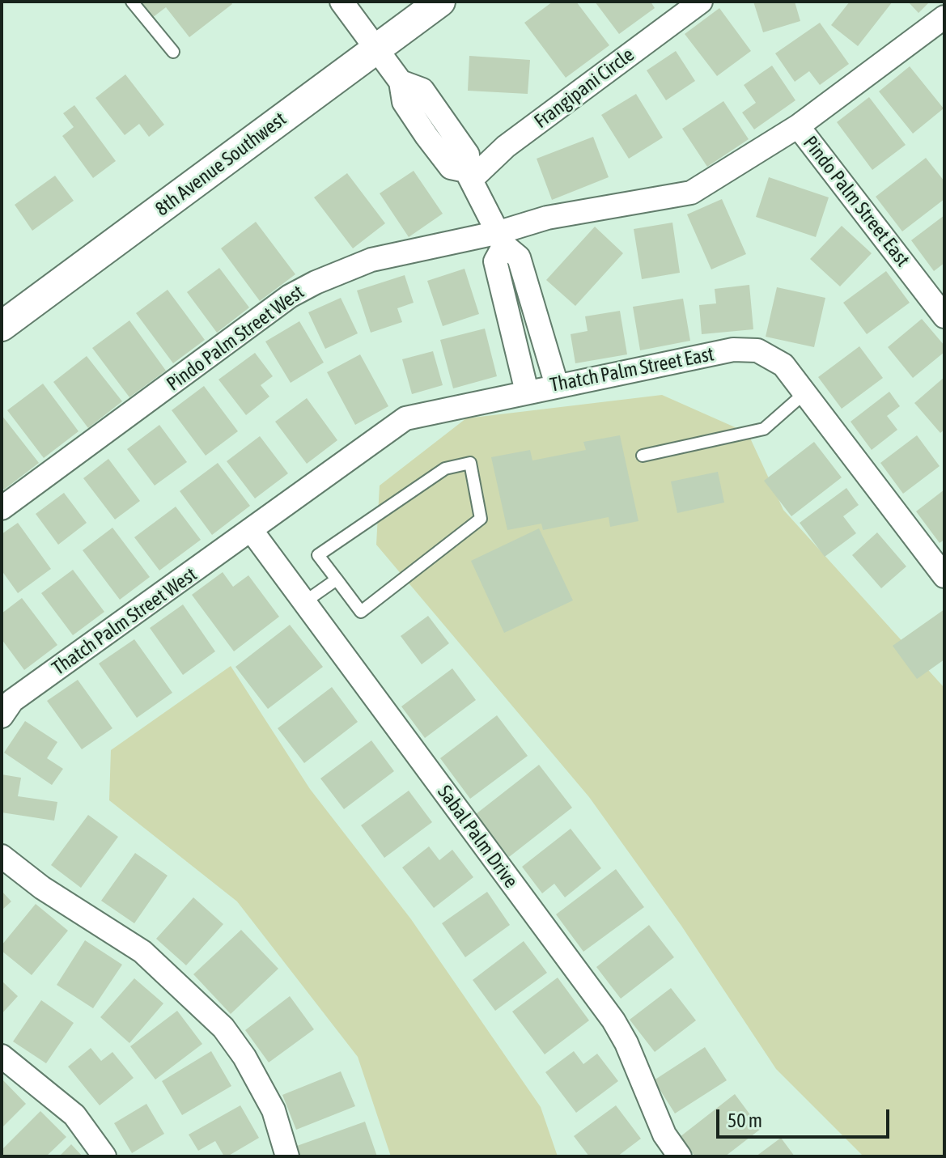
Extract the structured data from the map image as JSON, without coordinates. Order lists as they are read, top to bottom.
{
  "streets": {
    "street": [
      "Frangipani Circle",
      "8th Avenue Southwest",
      "Pindo Palm Street East",
      "Pindo Palm Street West",
      "Thatch Palm Street East",
      "Thatch Palm Street West",
      "Sabal Palm Drive"
    ]
  },
  "crossings": [
    ["Pindo Palm Street East", "Pindo Palm Street West"],
    ["Thatch Palm Street East", "Thatch Palm Street West"],
    ["Thatch Palm Street East", "Sabal Palm Drive"],
    ["Thatch Palm Street West", "Sabal Palm Drive"]
  ],
  "scale_bar": "50 m"
}
